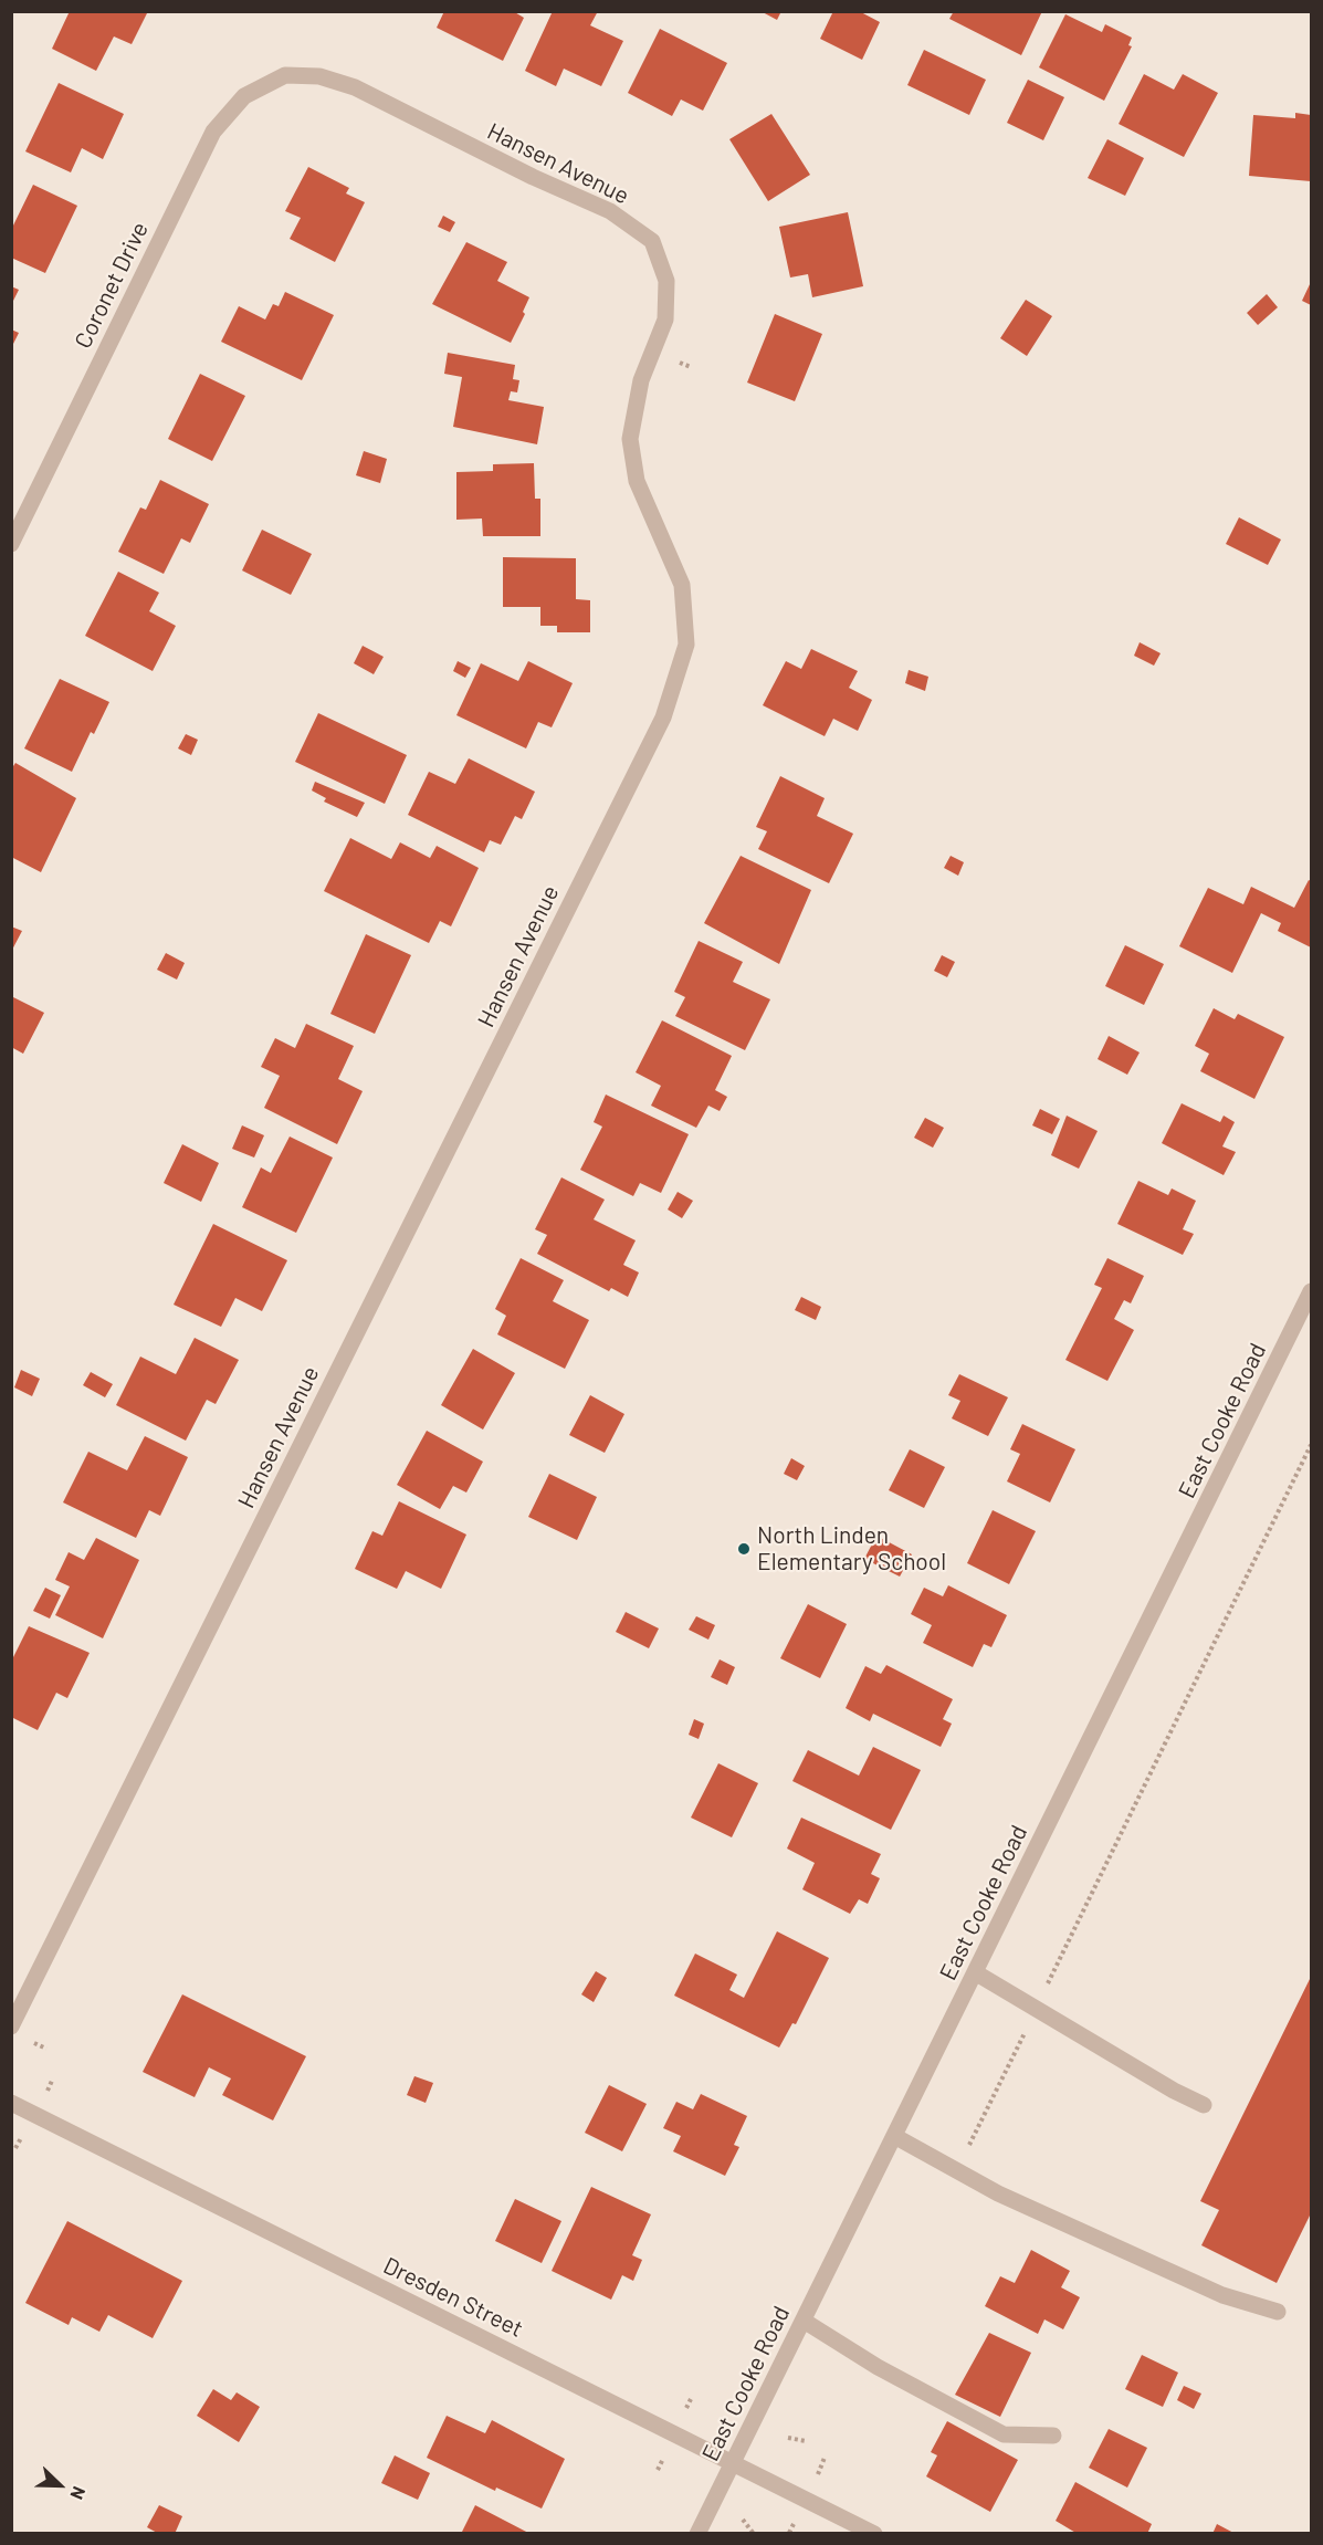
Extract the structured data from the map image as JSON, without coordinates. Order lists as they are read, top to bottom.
{
  "streets": {
    "street": [
      "Hansen Avenue",
      "Coronet Drive",
      "East Cooke Road",
      "Dresden Street"
    ]
  },
  "crossings": [
    ["Hansen Avenue", "Coronet Drive"],
    ["East Cooke Road", "Dresden Street"]
  ],
  "places": ["North Linden Elementary School"],
  "north": "bottom right"
}
